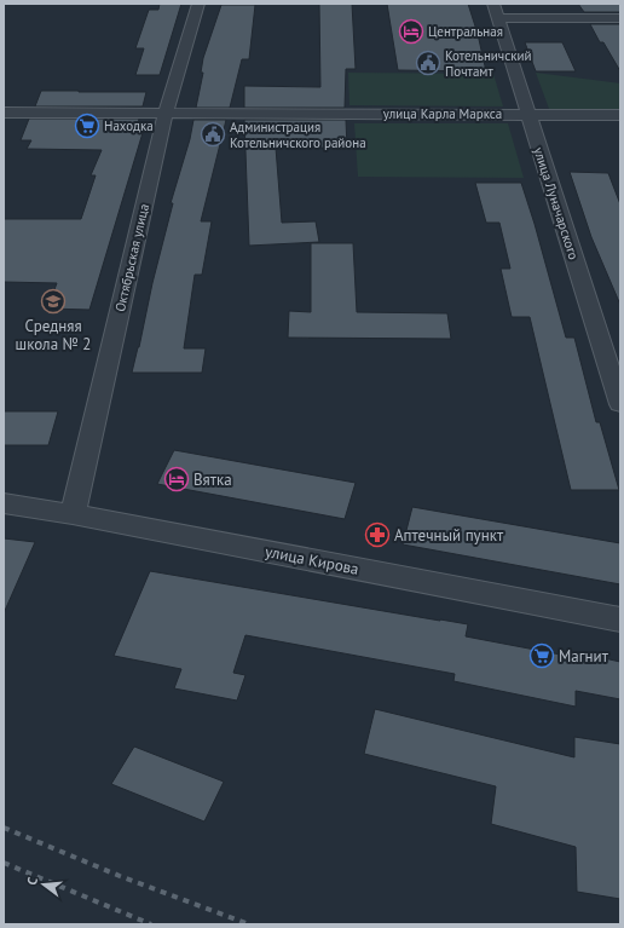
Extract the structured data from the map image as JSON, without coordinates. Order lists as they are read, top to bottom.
{
  "streets": {
    "street": [
      "улица Карла Маркса",
      "улица Луначарского",
      "Октябрьская улица",
      "улица Кирова"
    ]
  },
  "crossings": [
    ["улица Карла Маркса", "улица Луначарского"],
    ["улица Карла Маркса", "Октябрьская улица"],
    ["Октябрьская улица", "улица Кирова"]
  ],
  "places": {
    "hotel": ["Центральная", "Вятка"],
    "public building": ["Котельничский Почтамт", "Администрация Котельничского района"],
    "supermarket": ["Находка", "Магнит"],
    "school or university": ["Средняя школа № 2"],
    "pharmacy": ["Аптечный пункт"]
  },
  "north": "left"
}
